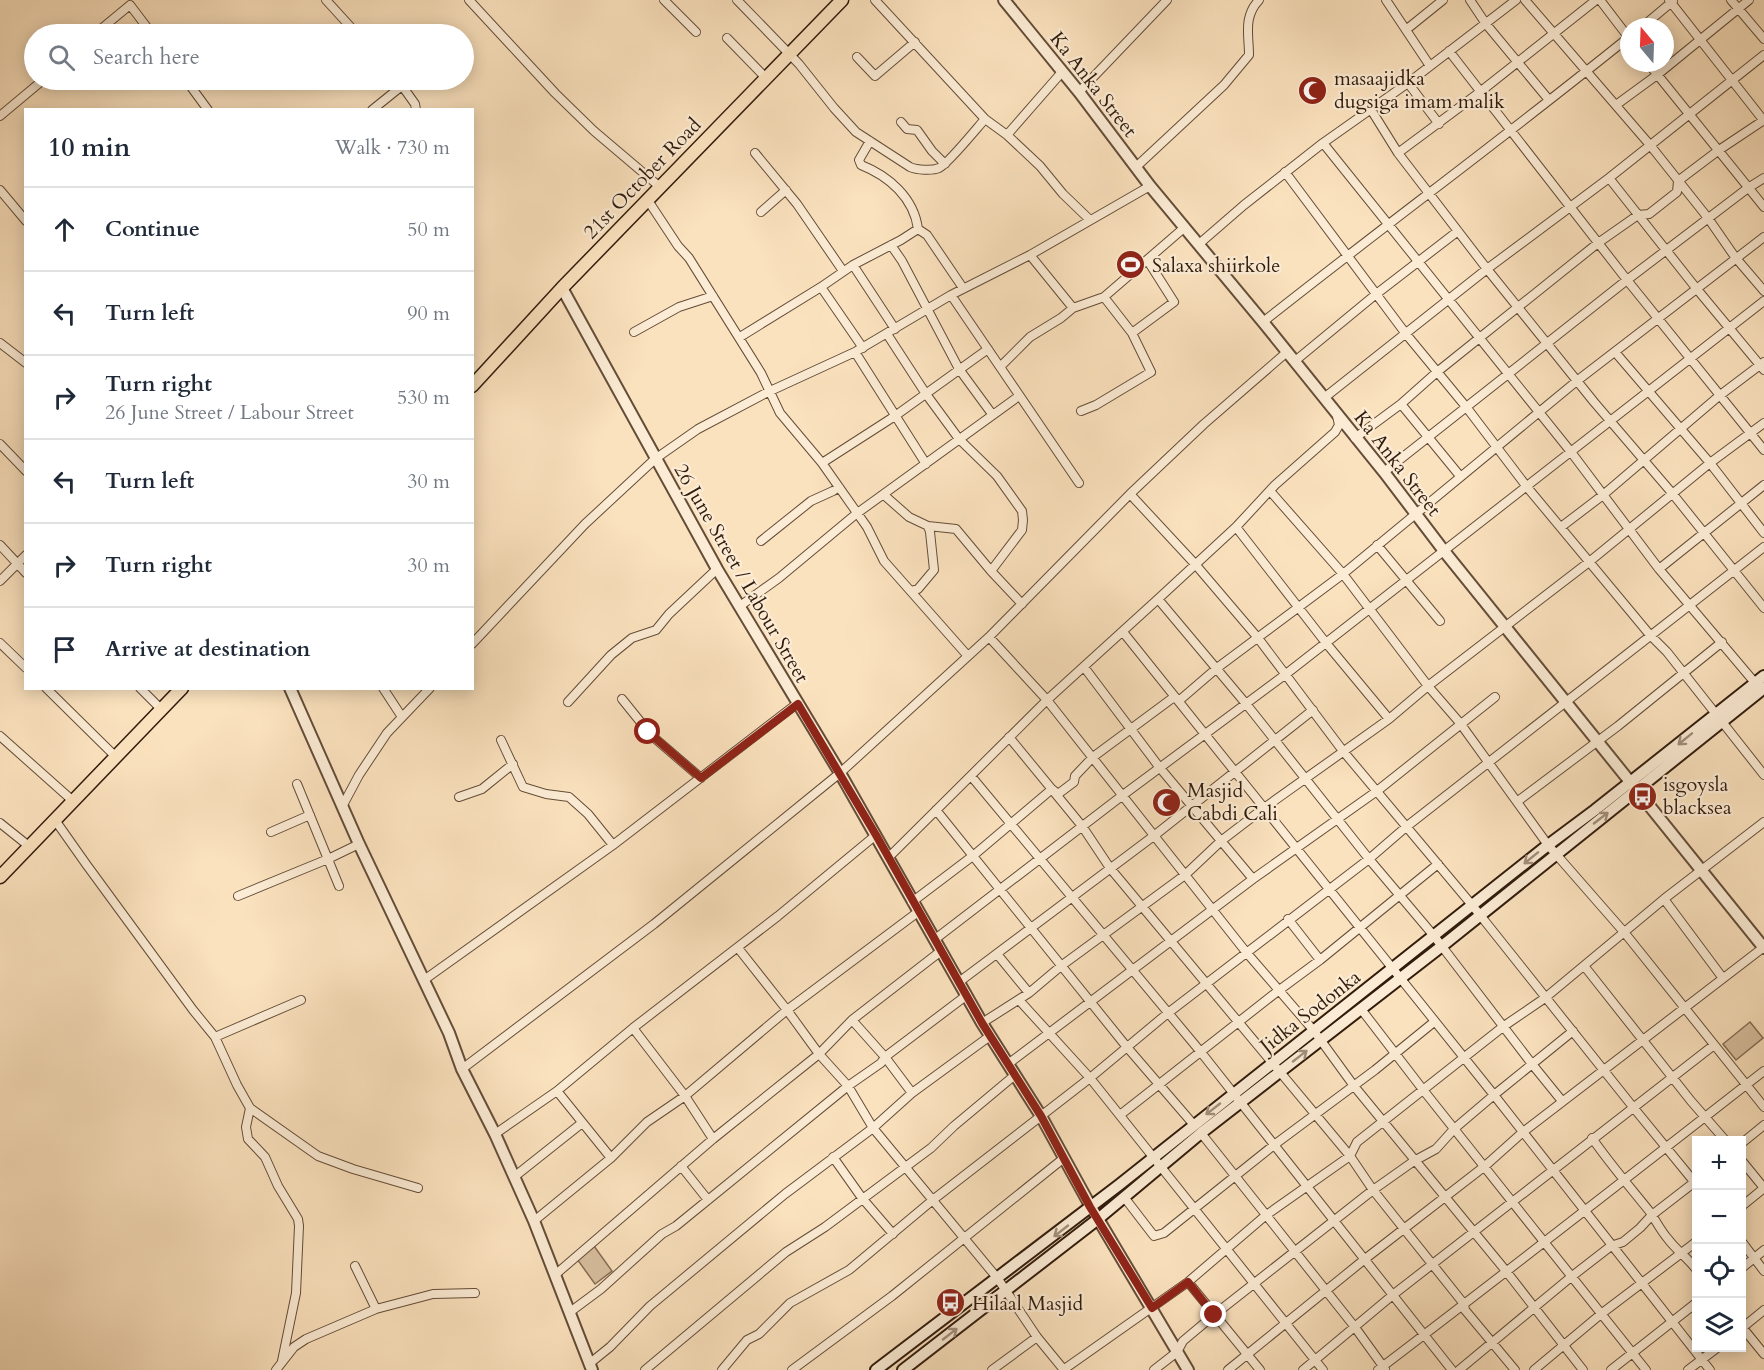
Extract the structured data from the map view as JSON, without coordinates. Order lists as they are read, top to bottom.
{
  "streets": {
    "main road": ["21st October Road"],
    "street": ["Ka Anka Street", "26 June Street / Labour Street", "Jidka Sodonka"]
  },
  "crossings": [
    ["Ka Anka Street", "Jidka Sodonka"],
    ["21st October Road", "26 June Street / Labour Street"],
    ["26 June Street / Labour Street", "Jidka Sodonka"]
  ],
  "places": {
    "mosque": ["masaajidka dugsiga imam malik", "Masjid Cabdi Cali"],
    "sports": ["Salaxa shiirkole"],
    "bus stop": ["isgoysla blacksea", "Hilaal Masjid"]
  },
  "north": "top",
  "page": {
    "search": "Search here",
    "heading": ["10 min", "Walk · 730 m"],
    "list": [
      ["Continue", "50 m"],
      ["Turn left", "90 m"],
      ["Turn right", "26 June Street / Labour Street", "530 m"],
      ["Turn left", "30 m"],
      ["Turn right", "30 m"],
      "Arrive at destination"
    ],
    "map_buttons": ["+", "−"]
  }
}
